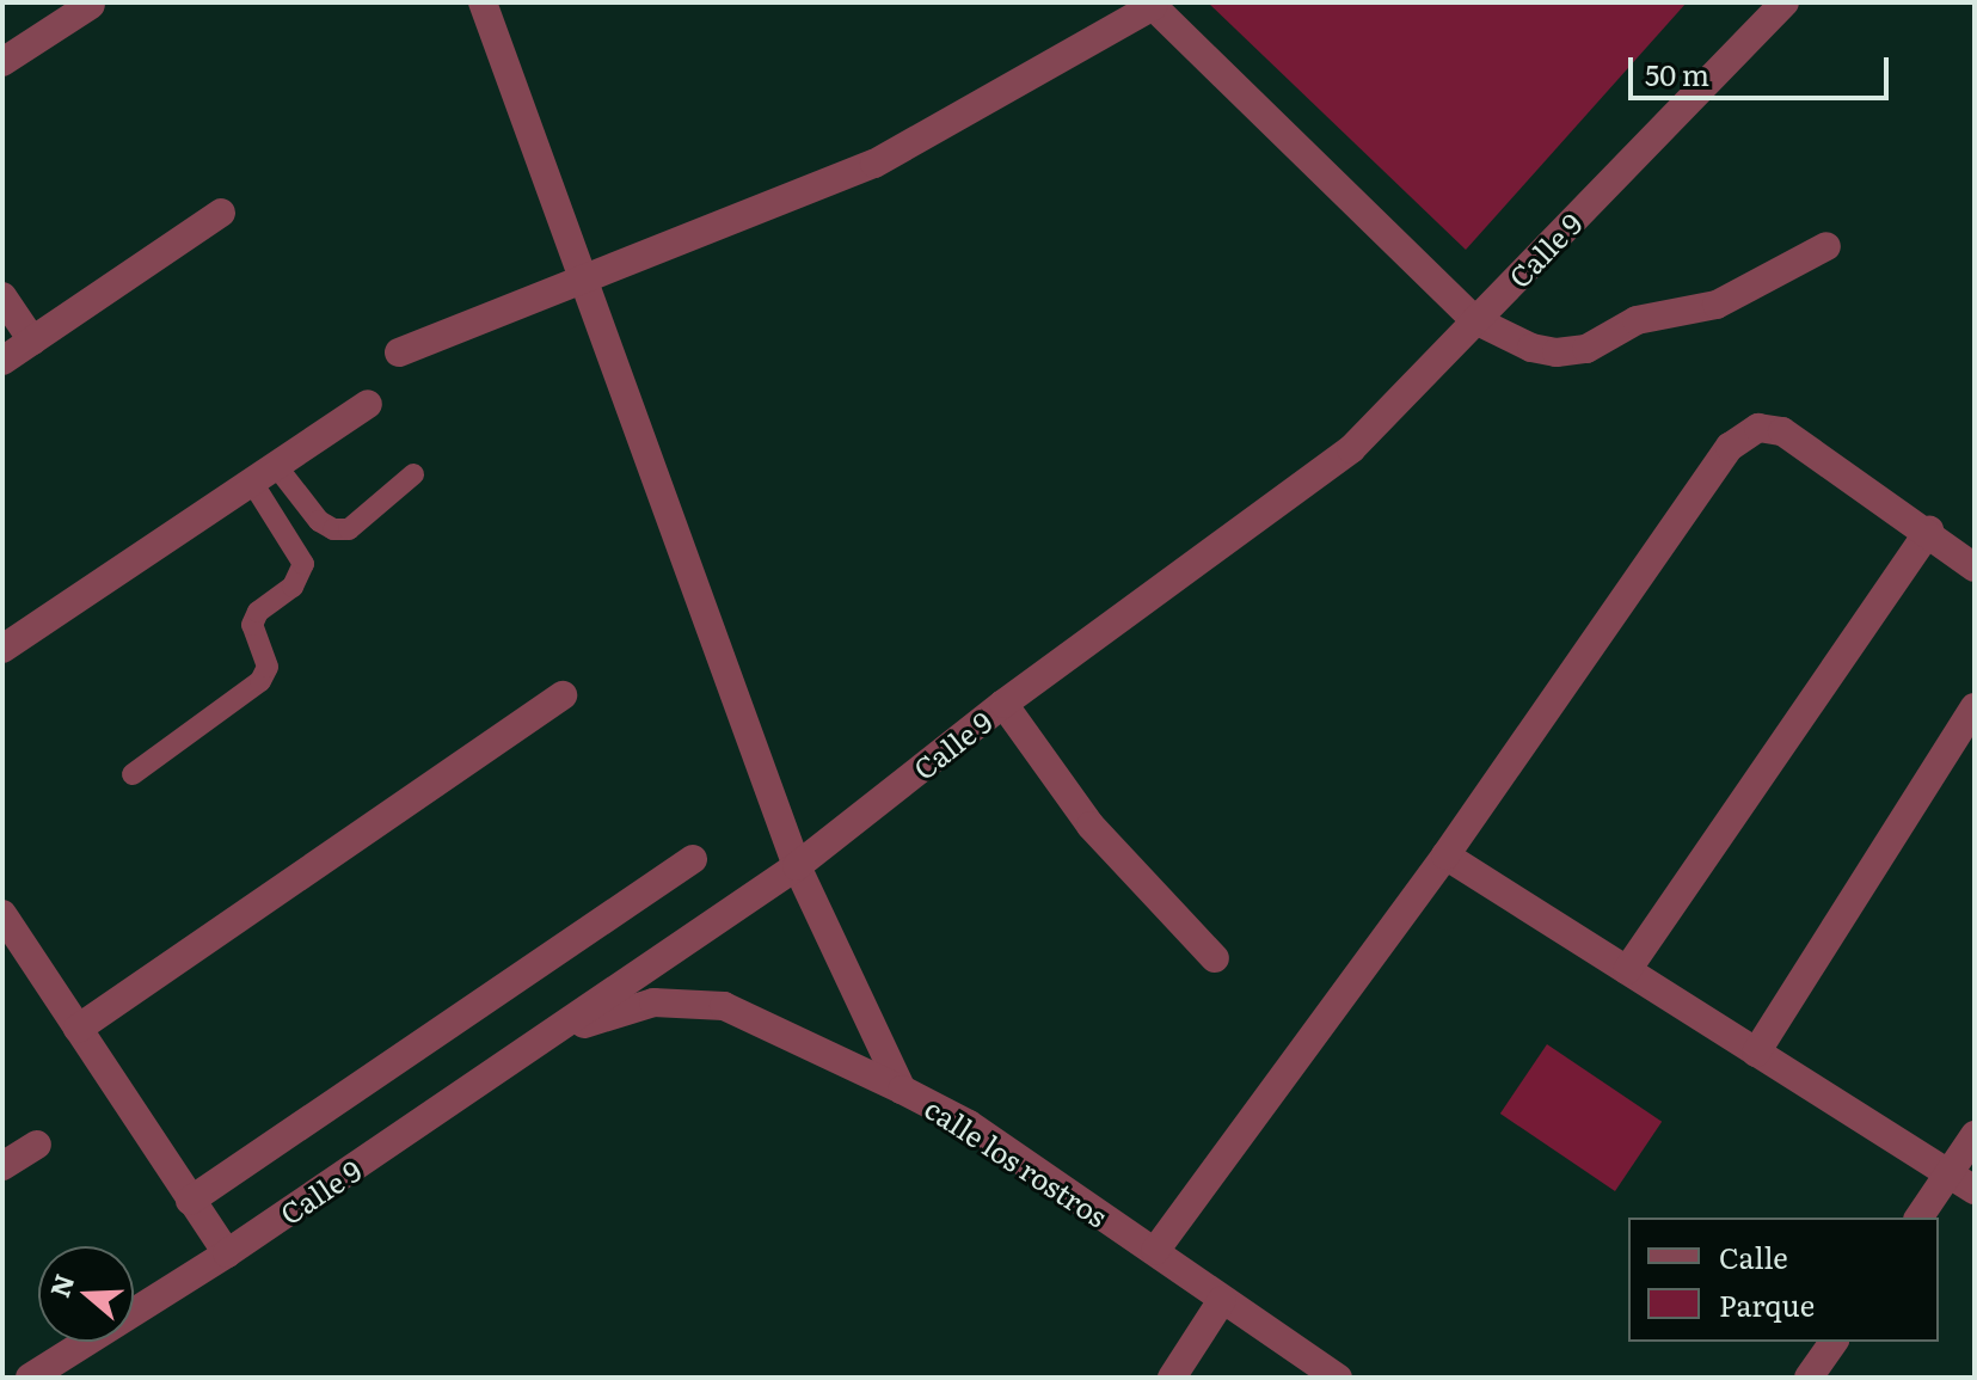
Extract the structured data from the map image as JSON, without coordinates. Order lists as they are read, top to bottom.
{
  "streets": {
    "street": ["Calle 9", "calle los rostros"]
  },
  "crossings": [
    ["Calle 9", "calle los rostros"]
  ],
  "legend": ["Calle", "Parque"],
  "scale_bar": "50 m",
  "north": "left"
}
